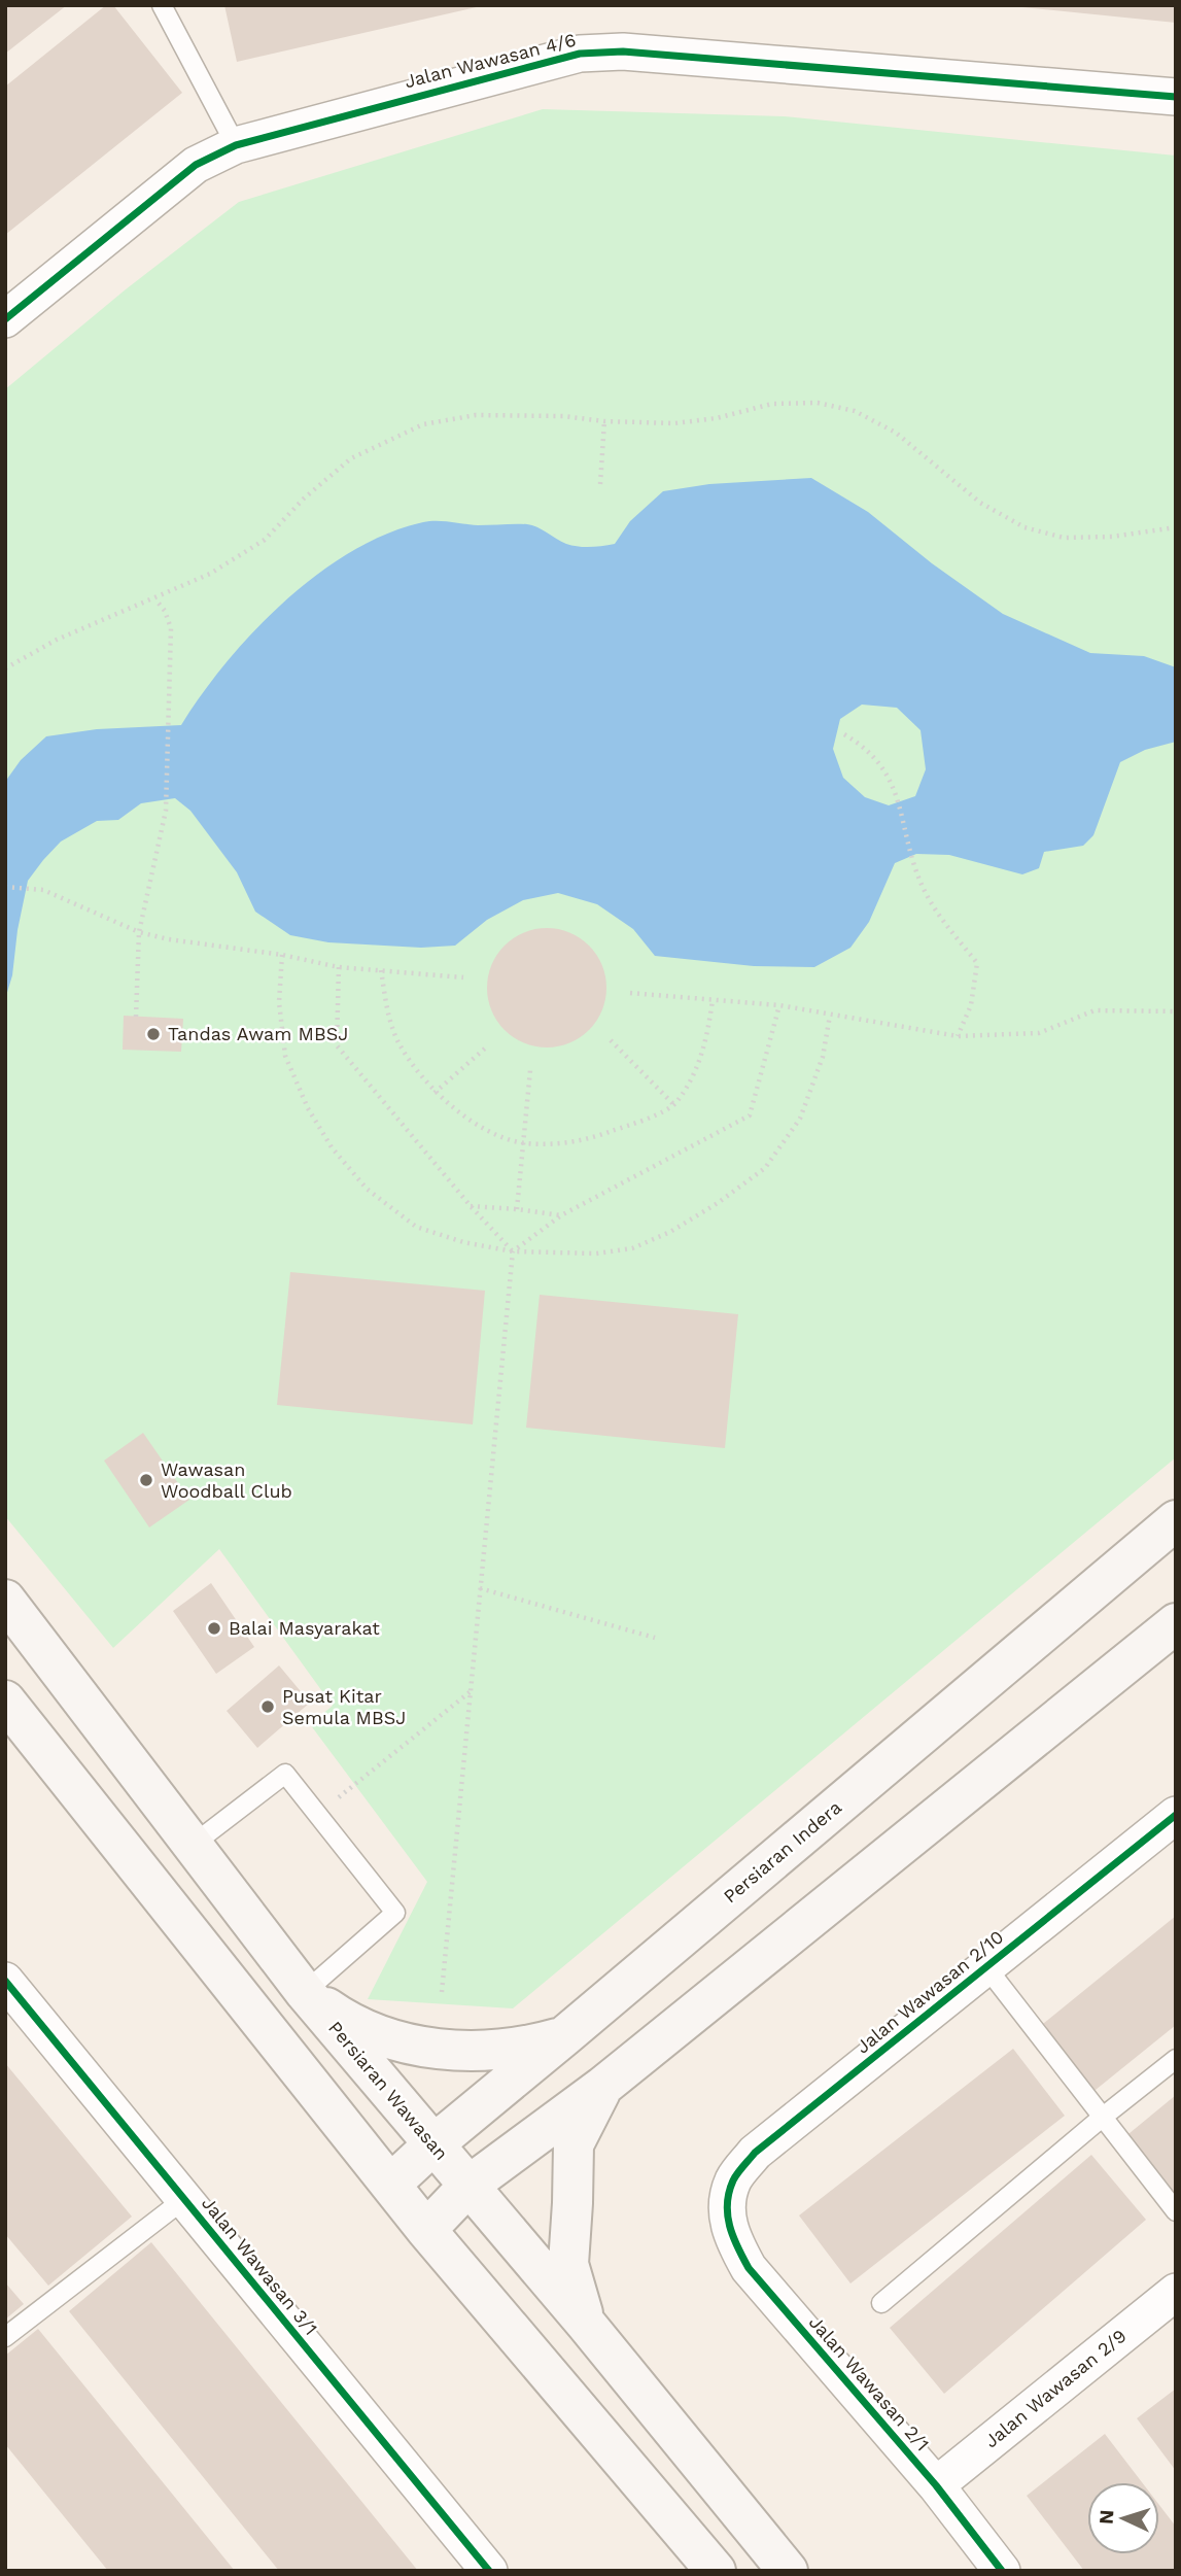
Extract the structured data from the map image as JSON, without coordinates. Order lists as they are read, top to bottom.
{
  "streets": {
    "main road": ["Persiaran Indera", "Persiaran Wawasan"],
    "street": [
      "Jalan Wawasan 4/6",
      "Jalan Wawasan 2/10",
      "Jalan Wawasan 3/1",
      "Jalan Wawasan 2/1",
      "Jalan Wawasan 2/9"
    ]
  },
  "crossings": [
    ["Persiaran Indera", "Persiaran Wawasan"],
    ["Jalan Wawasan 2/10", "Jalan Wawasan 2/1"],
    ["Jalan Wawasan 2/1", "Jalan Wawasan 2/9"]
  ],
  "places": [
    "Tandas Awam MBSJ",
    "Wawasan Woodball Club",
    "Balai Masyarakat",
    "Pusat Kitar Semula MBSJ"
  ],
  "north": "left"
}
